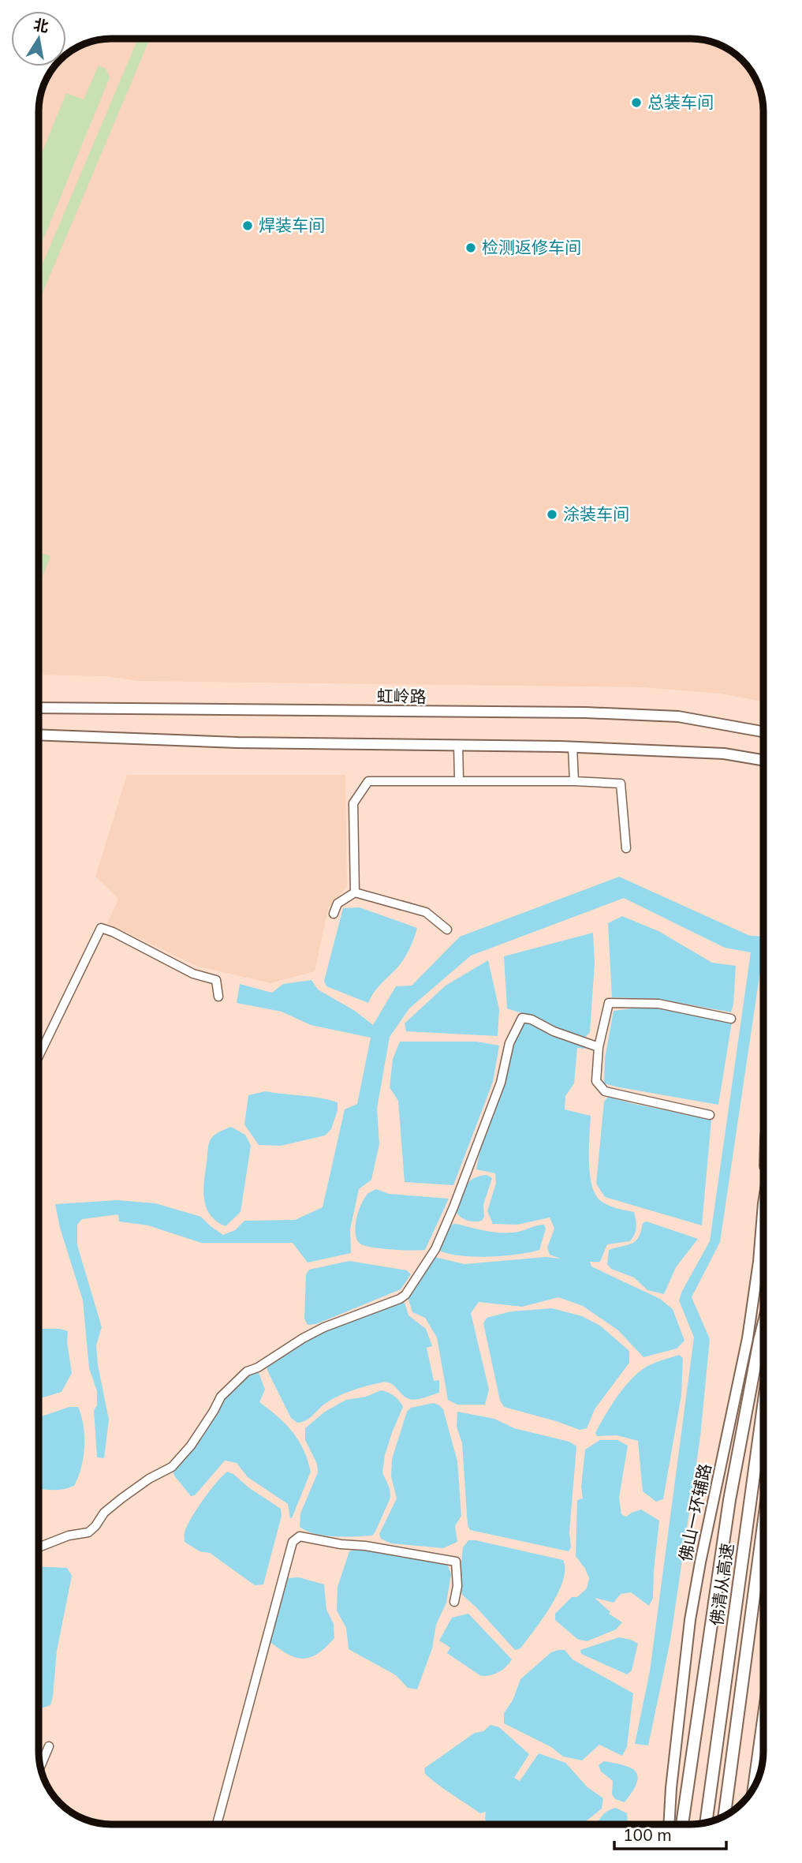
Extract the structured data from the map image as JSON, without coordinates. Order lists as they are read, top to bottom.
{
  "streets": {
    "highway": ["佛清从高速"],
    "main road": ["虹岭路", "佛山一环辅路"]
  },
  "places": [
    "总装车间",
    "焊装车间",
    "检测返修车间",
    "涂装车间"
  ],
  "scale_bar": "100 m",
  "north": "top"
}
